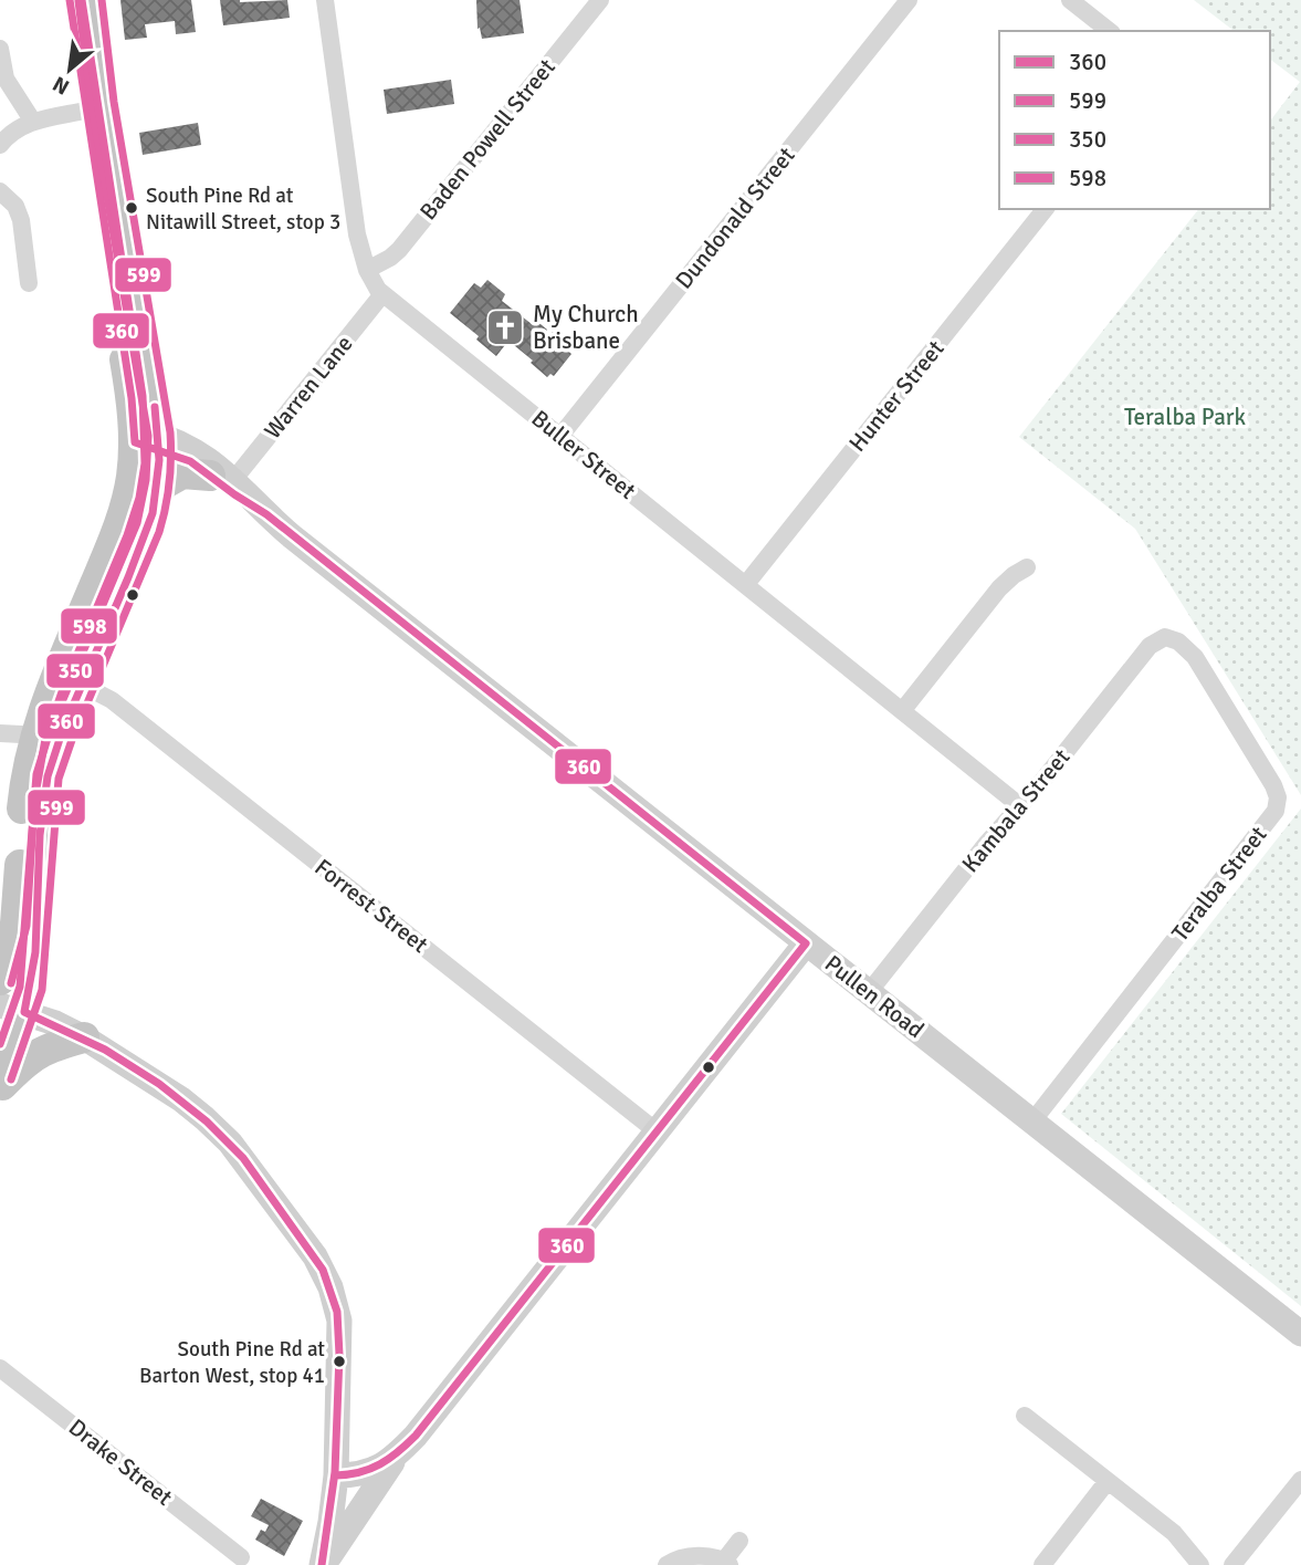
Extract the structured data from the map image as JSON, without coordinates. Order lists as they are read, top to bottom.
{
  "streets": {
    "street": [
      "Baden Powell Street",
      "Dundonald Street",
      "Warren Lane",
      "Hunter Street",
      "Buller Street",
      "Kambala Street",
      "Teralba Street",
      "Forrest Street",
      "Pullen Road",
      "Drake Street"
    ]
  },
  "crossings": [
    ["Baden Powell Street", "Buller Street"],
    ["Dundonald Street", "Buller Street"],
    ["Warren Lane", "Buller Street"],
    ["Warren Lane", "Pullen Road"],
    ["Hunter Street", "Buller Street"],
    ["Buller Street", "Kambala Street"],
    ["Kambala Street", "Teralba Street"],
    ["Kambala Street", "Pullen Road"],
    ["Teralba Street", "Pullen Road"]
  ],
  "parks": ["Teralba Park"],
  "places": {
    "other": ["South Pine Rd at Nitawill Street, stop 3", "South Pine Rd at Barton West, stop 41"],
    "church": ["My Church Brisbane"]
  },
  "lines": [
    "transit line 360",
    "transit line 599",
    "transit line 598",
    "transit line 350"
  ],
  "legend": [
    "360",
    "599",
    "350",
    "598"
  ],
  "north": "bottom left"
}
